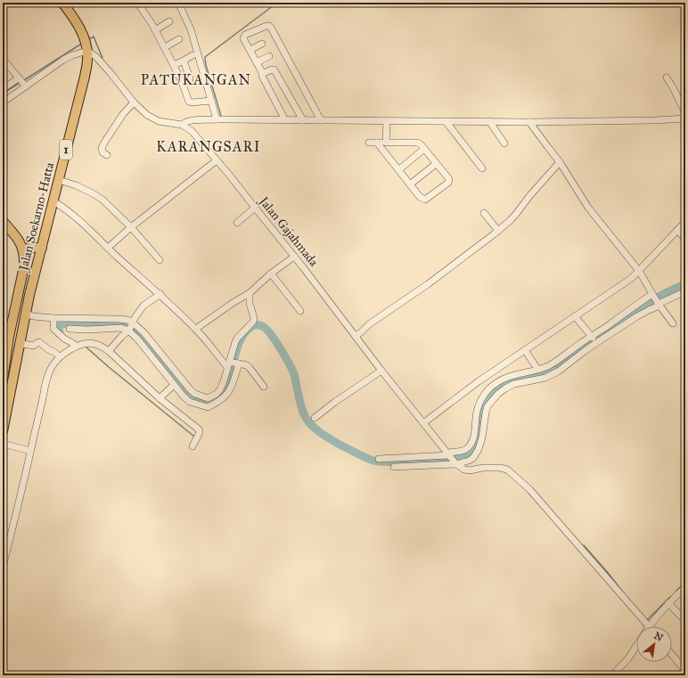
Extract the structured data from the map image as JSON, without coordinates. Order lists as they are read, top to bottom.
{
  "streets": {
    "highway": ["1", "Jalan Soekarno-Hatta"],
    "street": ["Jalan Gajahmada"]
  },
  "crossings": [
    ["Jalan Soekarno-Hatta", "Jalan Gajahmada"]
  ],
  "districts": ["PATUKANGAN", "KARANGSARI"],
  "north": "top right"
}
